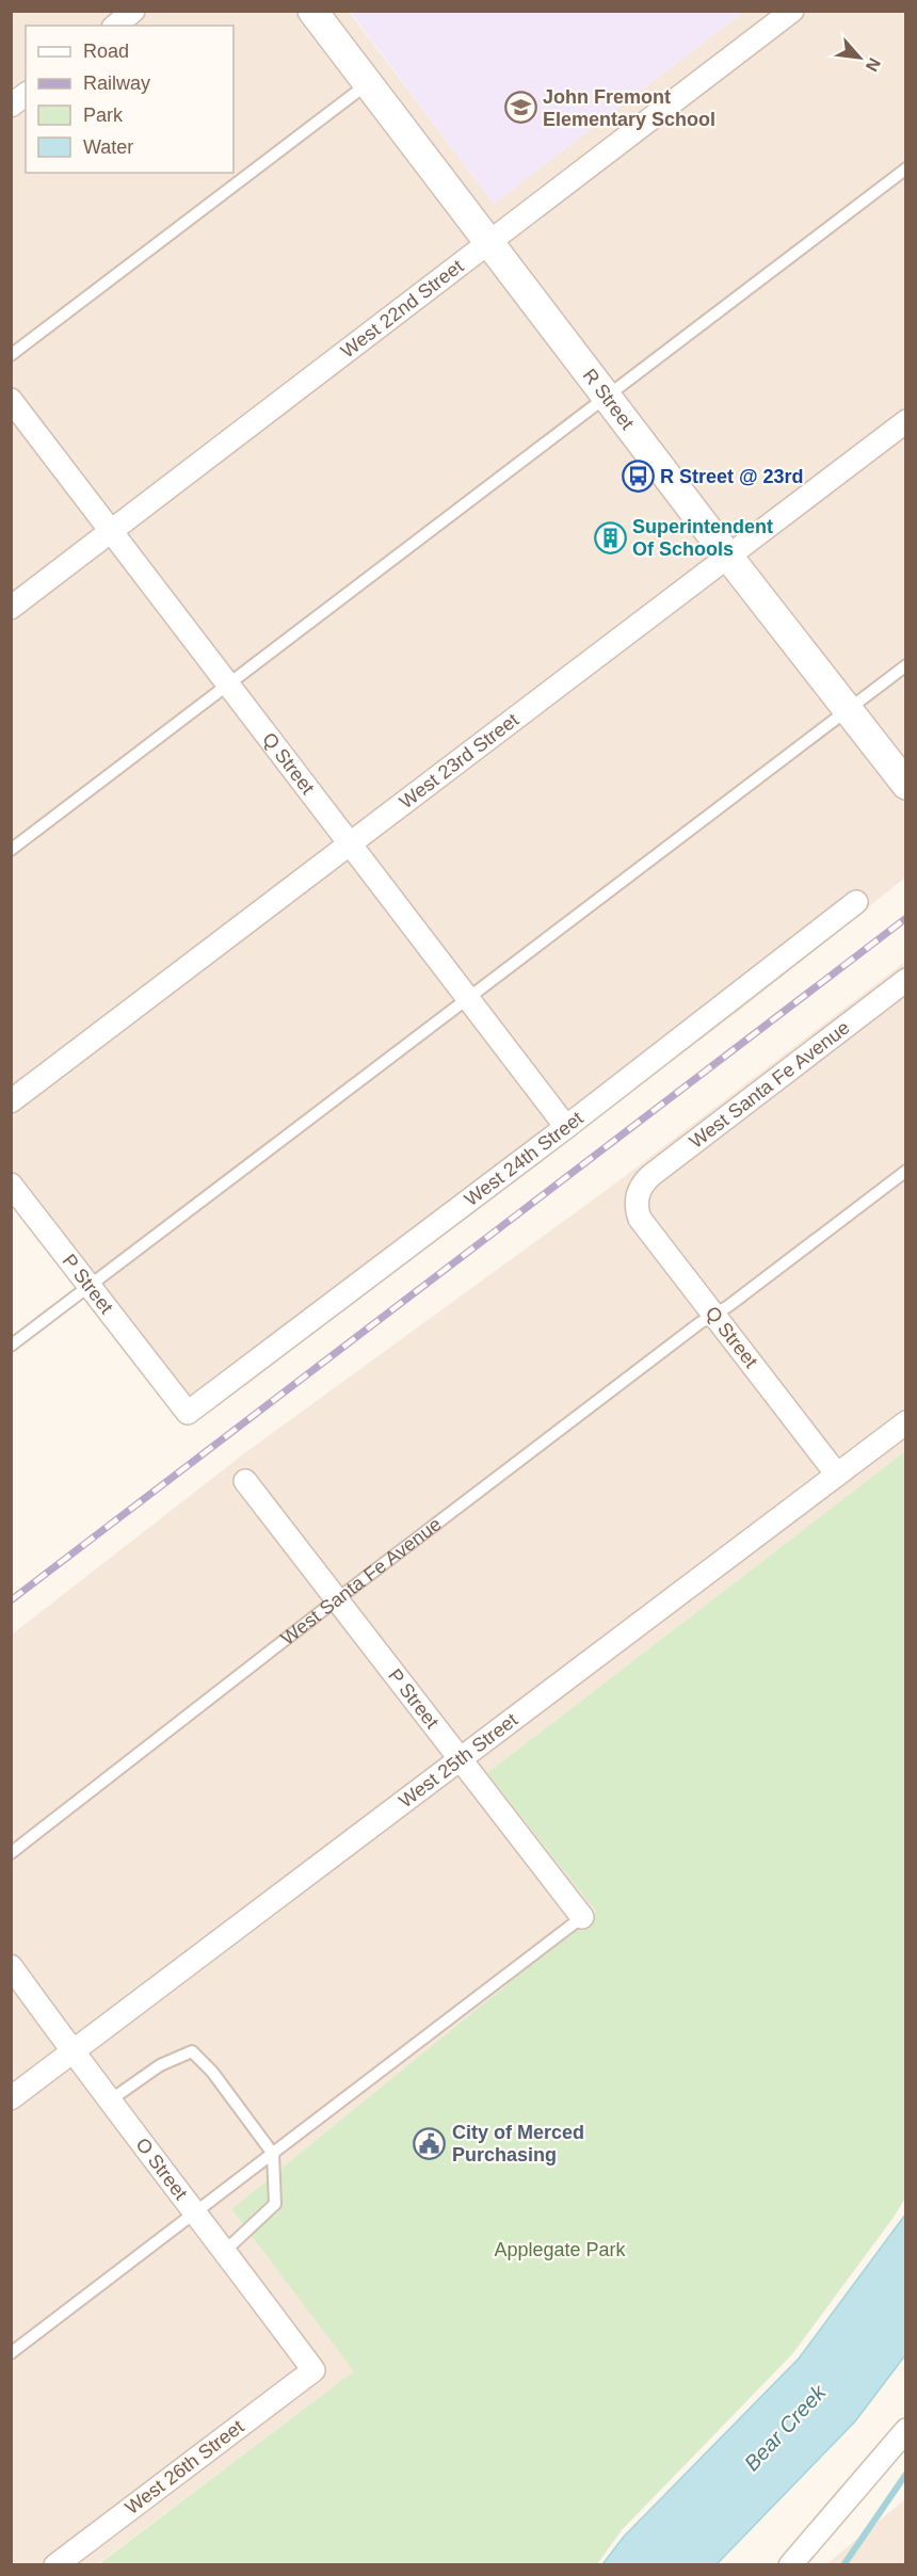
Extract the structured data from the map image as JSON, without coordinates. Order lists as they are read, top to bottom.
{
  "streets": {
    "street": [
      "West 22nd Street",
      "R Street",
      "West 23rd Street",
      "Q Street",
      "West Santa Fe Avenue",
      "West 24th Street",
      "P Street",
      "West 25th Street",
      "O Street",
      "West 26th Street"
    ]
  },
  "crossings": [
    ["West 22nd Street", "R Street"],
    ["West 22nd Street", "Q Street"],
    ["R Street", "West 23rd Street"],
    ["West 23rd Street", "Q Street"],
    ["Q Street", "West Santa Fe Avenue"],
    ["Q Street", "West 24th Street"],
    ["Q Street", "West 25th Street"],
    ["West Santa Fe Avenue", "P Street"],
    ["West 24th Street", "P Street"],
    ["P Street", "West 25th Street"],
    ["West 25th Street", "O Street"],
    ["O Street", "West 26th Street"]
  ],
  "water": ["Bear Creek"],
  "parks": ["Applegate Park"],
  "places": {
    "school or university": ["John Fremont Elementary School"],
    "bus stop": ["R Street @ 23rd"],
    "building": ["Superintendent Of Schools"],
    "public building": ["City of Merced Purchasing"]
  },
  "legend": [
    "Road",
    "Railway",
    "Park",
    "Water"
  ],
  "north": "bottom right"
}
